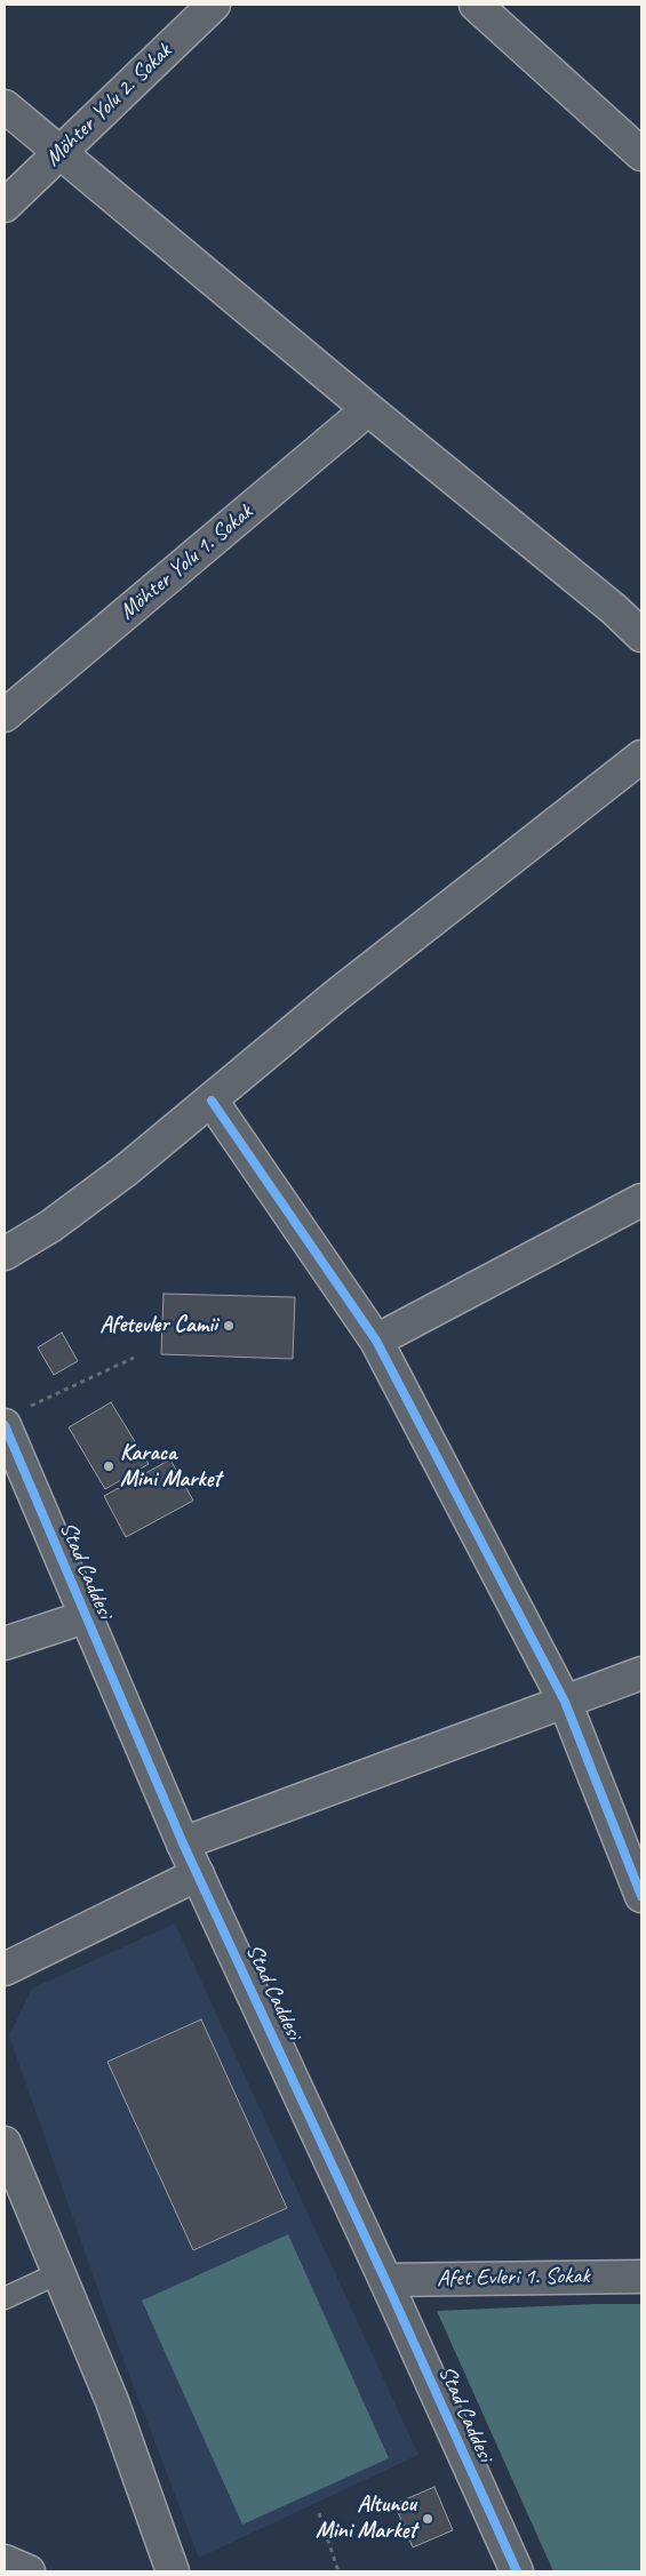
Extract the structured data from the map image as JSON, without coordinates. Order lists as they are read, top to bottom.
{
  "streets": {
    "street": [
      "Möhter Yolu 2. Sokak",
      "Möhter Yolu 1. Sokak",
      "Stad Caddesi",
      "Afet Evleri 1. Sokak"
    ]
  },
  "crossings": [
    ["Stad Caddesi", "Afet Evleri 1. Sokak"]
  ],
  "places": ["Afetevler Camii", "Karaca Mini Market", "Altuncu Mini Market"]
}
